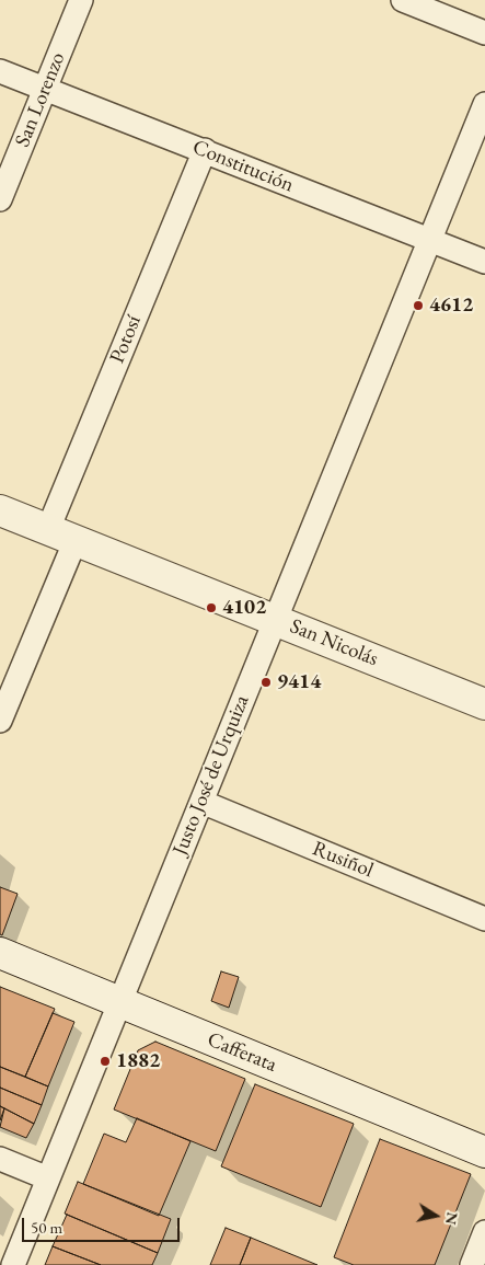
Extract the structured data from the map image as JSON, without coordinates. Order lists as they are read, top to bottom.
{
  "streets": {
    "street": [
      "San Lorenzo",
      "Constitución",
      "Potosí",
      "San Nicolás",
      "Justo José de Urquiza",
      "Rusiñol",
      "Cafferata"
    ]
  },
  "crossings": [
    ["San Lorenzo", "Constitución"],
    ["Constitución", "Potosí"],
    ["Constitución", "Justo José de Urquiza"],
    ["Potosí", "San Nicolás"],
    ["San Nicolás", "Justo José de Urquiza"],
    ["Justo José de Urquiza", "Rusiñol"],
    ["Justo José de Urquiza", "Cafferata"]
  ],
  "places": [
    "4612",
    "4102",
    "9414",
    "1882"
  ],
  "scale_bar": "50 m",
  "north": "right"
}
